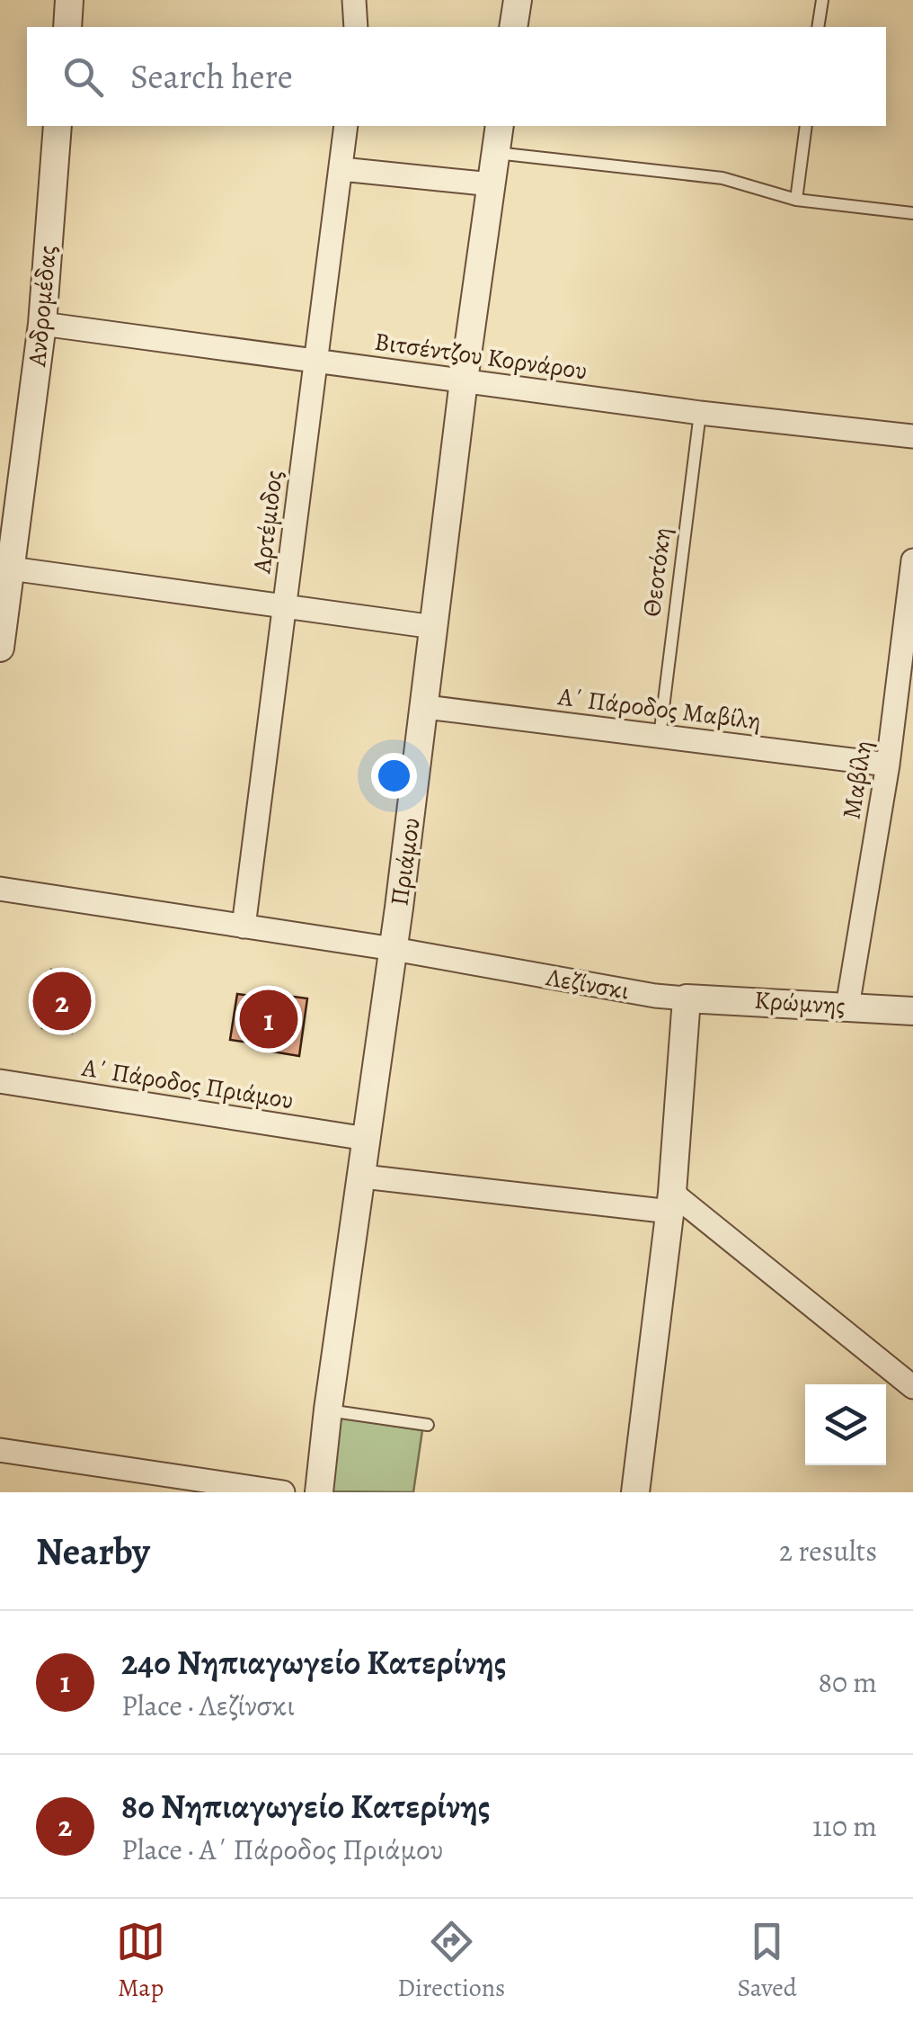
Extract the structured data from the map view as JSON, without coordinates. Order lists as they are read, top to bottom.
{
  "streets": {
    "street": [
      "Ανδρομέδας",
      "Βιτσέντζου Κορνάρου",
      "Αρτέμιδος",
      "Α΄ Πάροδος Μαβίλη",
      "Μαβίλη",
      "Πριάμου",
      "Λεζίνσκι",
      "Κρώμνης",
      "Α΄ Πάροδος Πριάμου"
    ],
    "lane": ["Θεοτόκη"]
  },
  "crossings": [
    ["Ανδρομέδας", "Βιτσέντζου Κορνάρου"],
    ["Βιτσέντζου Κορνάρου", "Αρτέμιδος"],
    ["Βιτσέντζου Κορνάρου", "Θεοτόκη"],
    ["Βιτσέντζου Κορνάρου", "Πριάμου"],
    ["Αρτέμιδος", "Λεζίνσκι"],
    ["Θεοτόκη", "Α΄ Πάροδος Μαβίλη"],
    ["Α΄ Πάροδος Μαβίλη", "Μαβίλη"],
    ["Α΄ Πάροδος Μαβίλη", "Πριάμου"],
    ["Μαβίλη", "Κρώμνης"],
    ["Πριάμου", "Λεζίνσκι"],
    ["Πριάμου", "Α΄ Πάροδος Πριάμου"],
    ["Λεζίνσκι", "Κρώμνης"]
  ],
  "page": {
    "search": "Search here",
    "pins": ["2", "1"],
    "heading": ["Nearby", "2 results"],
    "list": [
      {
        "mark": "1",
        "name": "24ο Νηπιαγωγείο Κατερίνης",
        "note": "Place · Λεζίνσκι",
        "value": "80 m"
      },
      {
        "mark": "2",
        "name": "8ο Νηπιαγωγείο Κατερίνης",
        "note": "Place · Α΄ Πάροδος Πριάμου",
        "value": "110 m"
      }
    ],
    "nav": ["Map", "Directions", "Saved"]
  }
}
